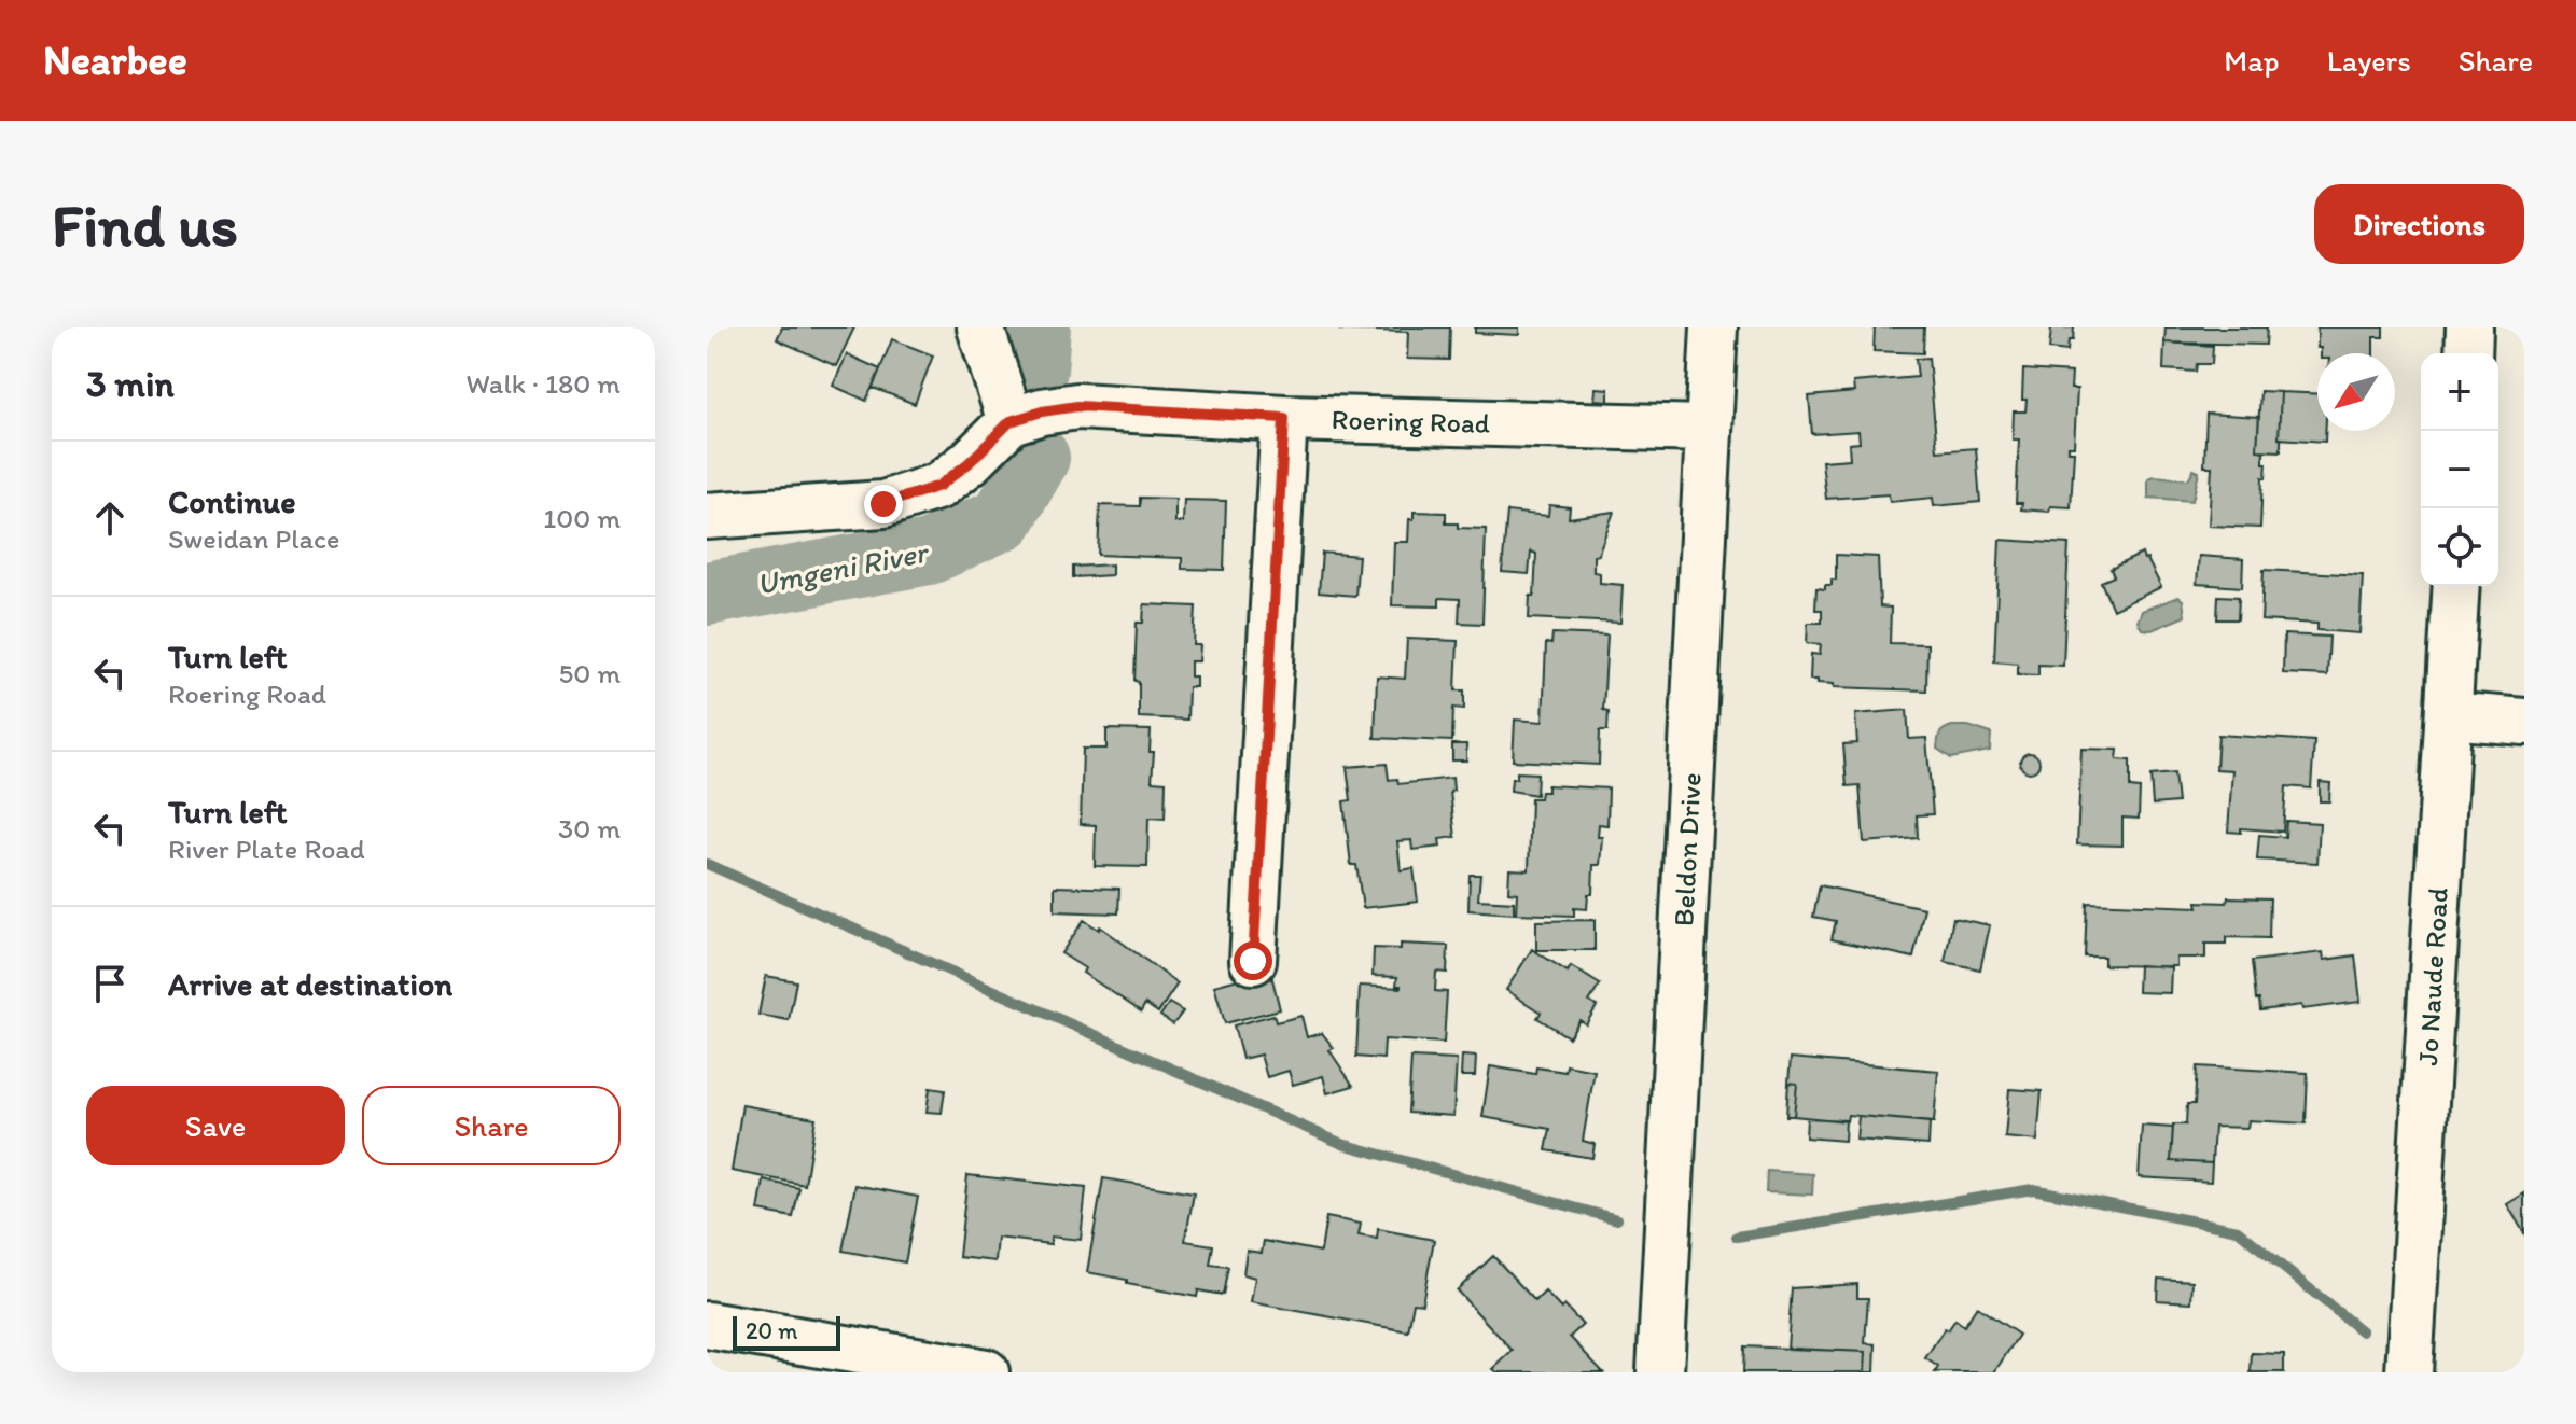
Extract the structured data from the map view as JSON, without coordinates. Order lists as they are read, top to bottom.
{
  "streets": {
    "street": ["Roering Road", "Beldon Drive", "Jo Naude Road"]
  },
  "crossings": [
    ["Roering Road", "Beldon Drive"]
  ],
  "water": ["Umgeni River"],
  "scale_bar": "20 m",
  "north": "bottom left",
  "page": {
    "header": "Nearbee",
    "nav": ["Map", "Layers", "Share"],
    "buttons": [
      "Directions",
      ["Save", "Share"]
    ],
    "title": "Find us",
    "heading": ["3 min", "Walk · 180 m"],
    "map_buttons": ["+", "−"],
    "list": [
      ["Continue", "Sweidan Place", "100 m"],
      ["Turn left", "Roering Road", "50 m"],
      ["Turn left", "River Plate Road", "30 m"],
      "Arrive at destination"
    ],
    "scale": "20 m"
  }
}
